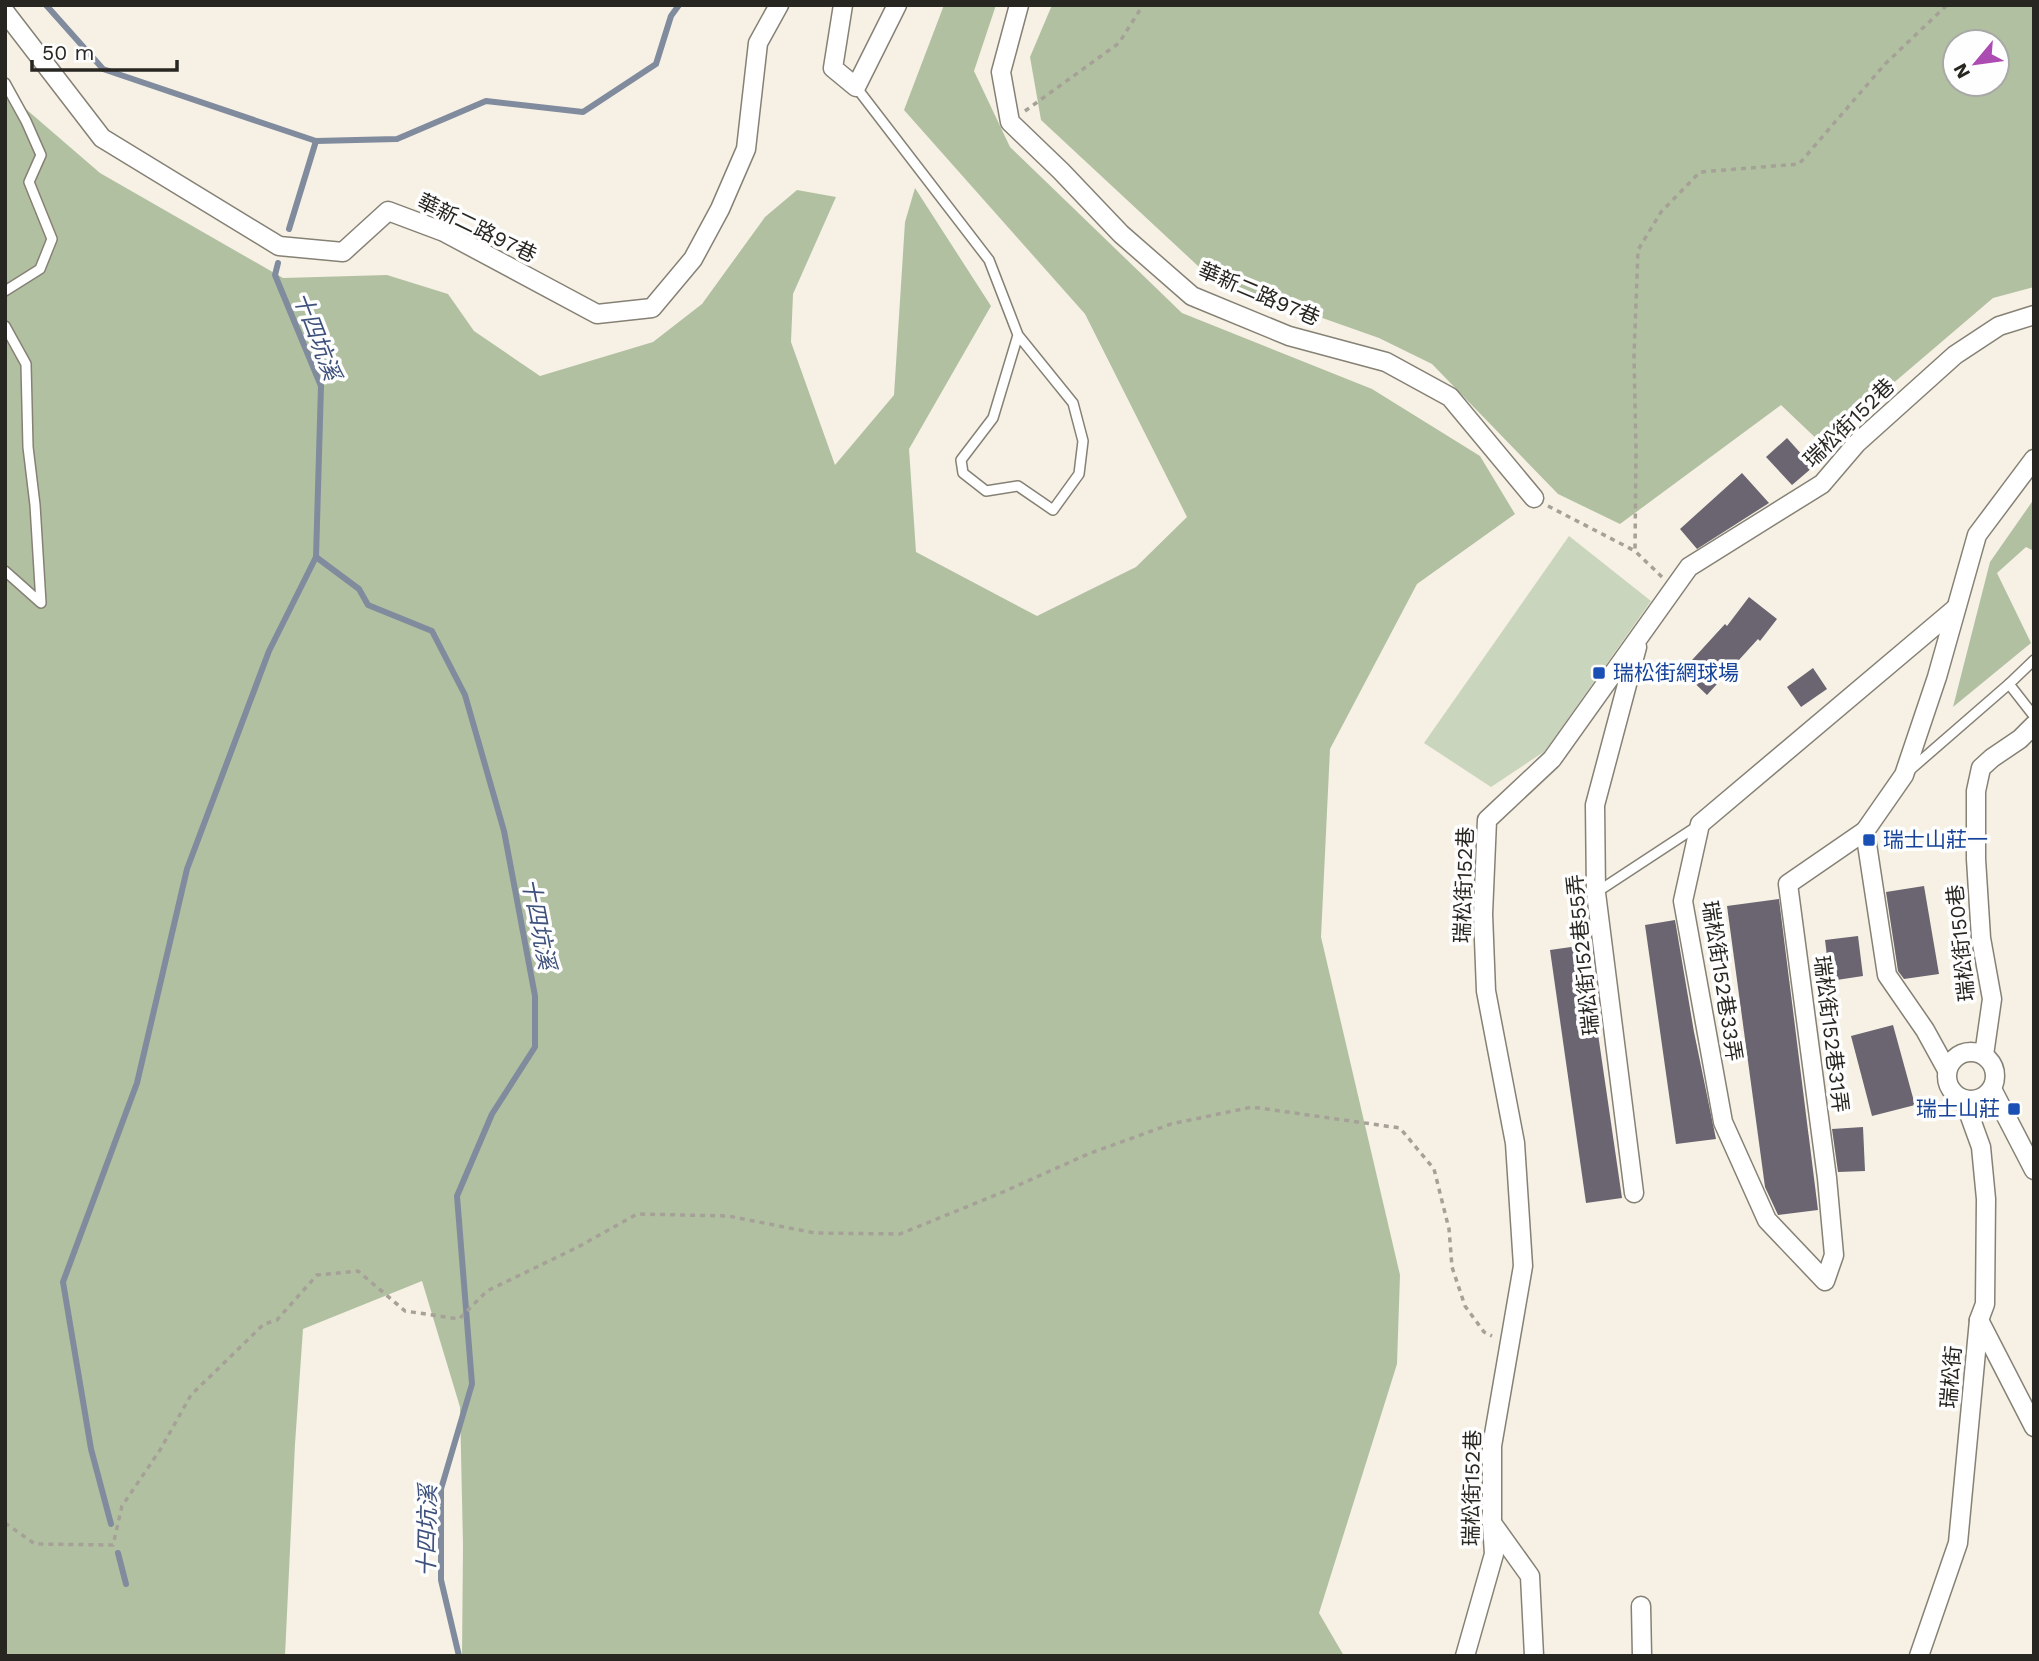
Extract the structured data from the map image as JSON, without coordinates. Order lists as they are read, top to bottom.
{
  "streets": {
    "street": [
      "華新二路97巷",
      "瑞松街152巷",
      "瑞松街150巷",
      "瑞松街152巷55弄",
      "瑞松街152巷33弄",
      "瑞松街152巷31弄",
      "瑞松街"
    ]
  },
  "crossings": [
    ["瑞松街152巷", "瑞松街152巷55弄"],
    ["瑞松街150巷", "瑞松街"],
    ["瑞松街152巷33弄", "瑞松街152巷31弄"]
  ],
  "water": ["十四坑溪"],
  "places": {
    "transit": ["瑞松街網球場", "瑞士山莊一", "瑞士山莊"]
  },
  "scale_bar": "50 m",
  "north": "bottom left"
}
